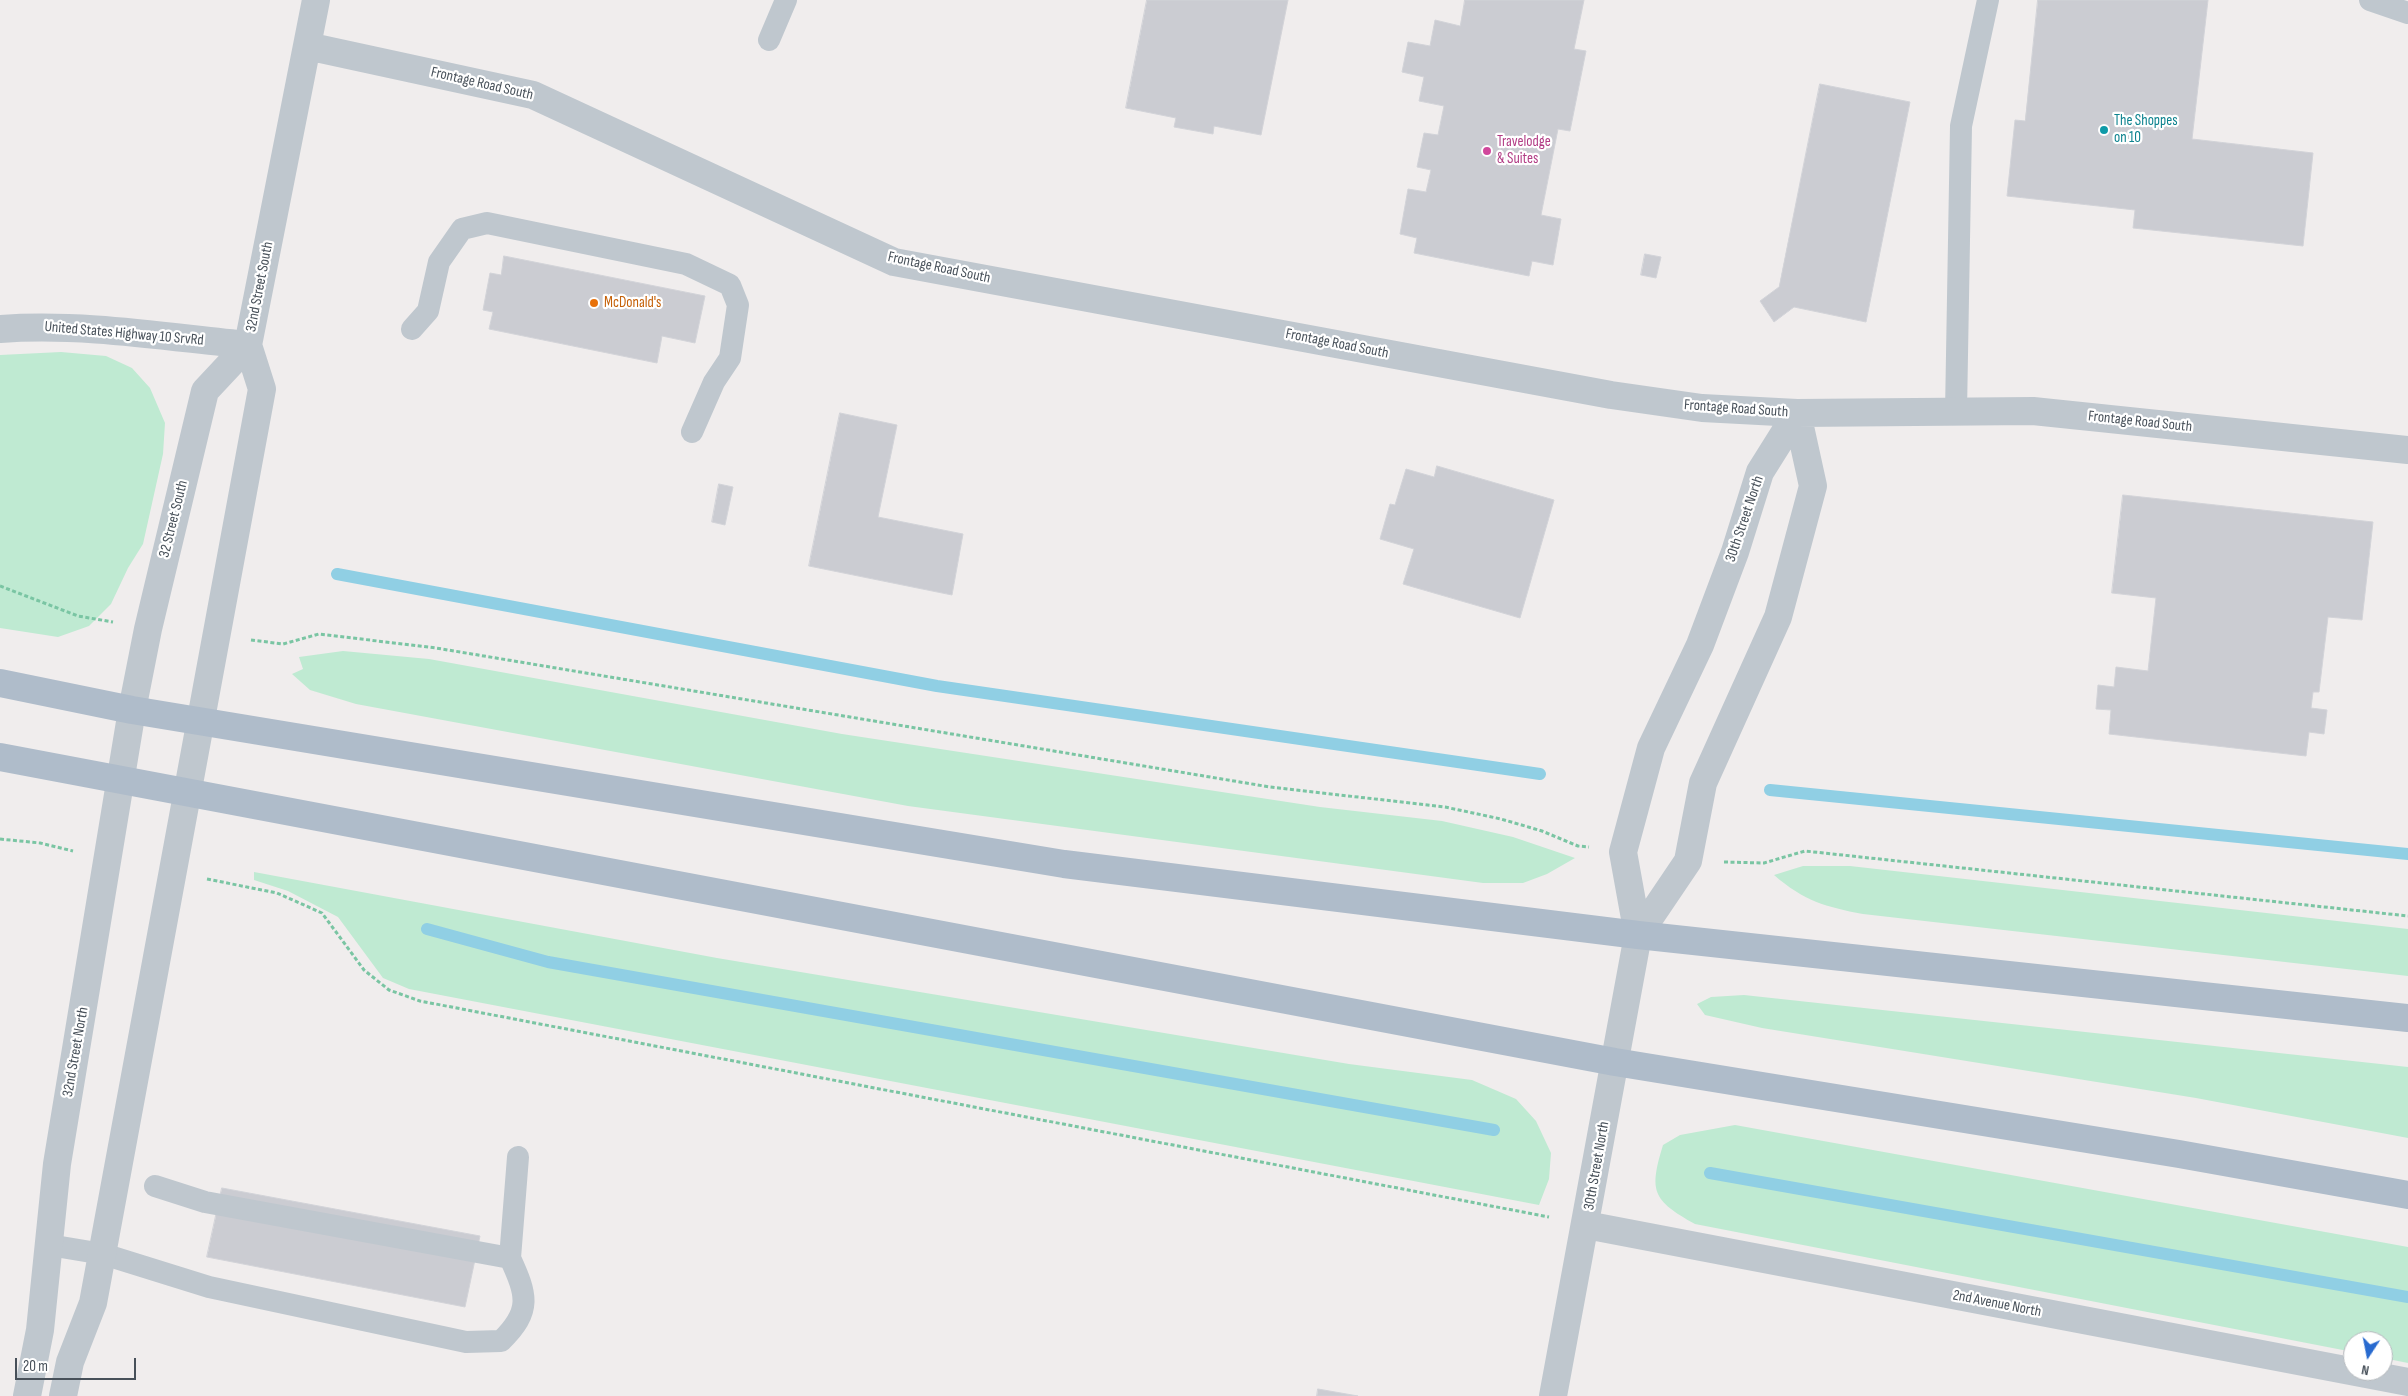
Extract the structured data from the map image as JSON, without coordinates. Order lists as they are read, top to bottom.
{
  "streets": {
    "street": [
      "Frontage Road South",
      "32nd Street South",
      "United States Highway 10 SrvRd",
      "32 Street South",
      "30th Street North",
      "32nd Street North",
      "2nd Avenue North"
    ]
  },
  "crossings": [
    ["Frontage Road South", "32nd Street South"],
    ["Frontage Road South", "30th Street North"],
    ["32nd Street South", "United States Highway 10 SrvRd"],
    ["32nd Street South", "32 Street South"],
    ["United States Highway 10 SrvRd", "32 Street South"],
    ["32 Street South", "32nd Street North"],
    ["30th Street North", "2nd Avenue North"]
  ],
  "places": ["The Shoppes on 10", "Travelodge & Suites", "McDonald's"],
  "scale_bar": "20 m",
  "north": "bottom"
}
